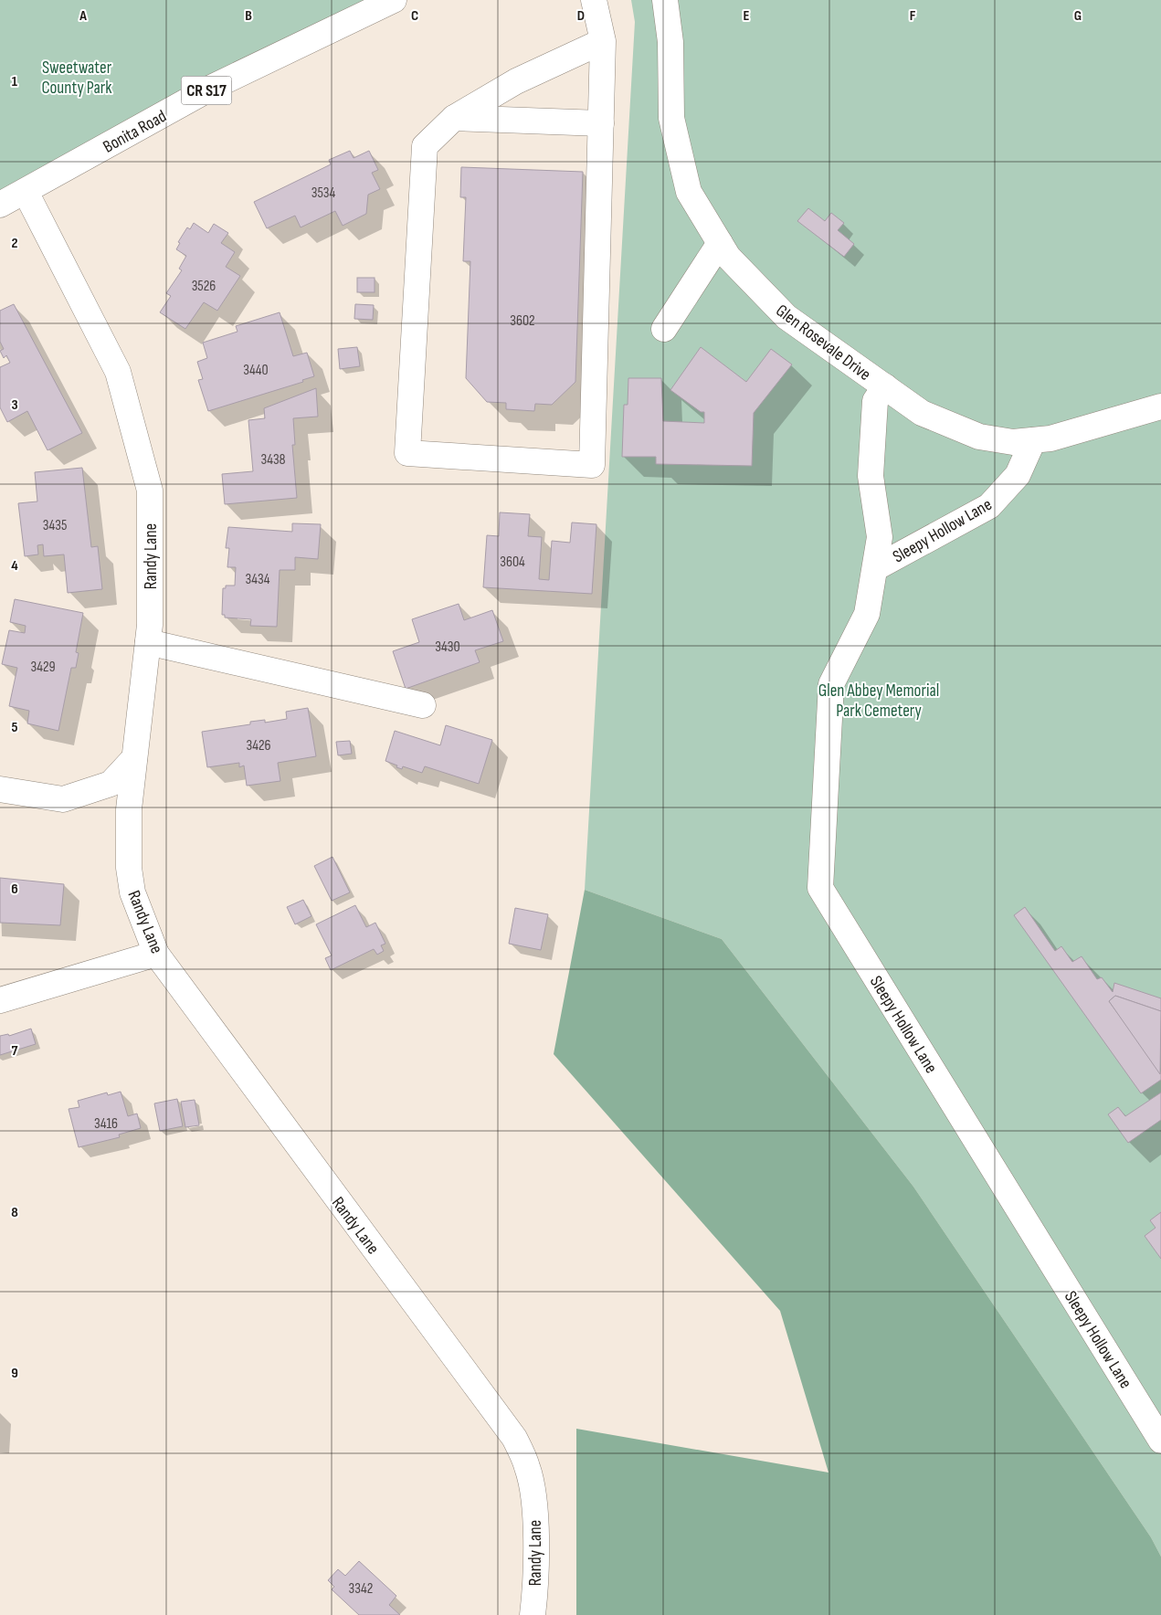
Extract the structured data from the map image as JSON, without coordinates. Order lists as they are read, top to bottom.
{
  "streets": {
    "street": [
      "CR S17",
      "Bonita Road",
      "Glen Rosevale Drive",
      "Sleepy Hollow Lane",
      "Randy Lane"
    ]
  },
  "crossings": [
    ["Bonita Road", "Randy Lane"],
    ["Glen Rosevale Drive", "Sleepy Hollow Lane"]
  ],
  "parks": ["Sweetwater County Park", "Glen Abbey Memorial Park Cemetery"],
  "house_numbers": [
    "3534",
    "3526",
    "3602",
    "3440",
    "3438",
    "3435",
    "3604",
    "3434",
    "3430",
    "3429",
    "3426",
    "3416",
    "3342"
  ],
  "grid": {
    "columns": [
      "A",
      "B",
      "C",
      "D",
      "E",
      "F",
      "G"
    ],
    "rows": [
      "1",
      "2",
      "3",
      "4",
      "5",
      "6",
      "7",
      "8",
      "9"
    ]
  }
}
